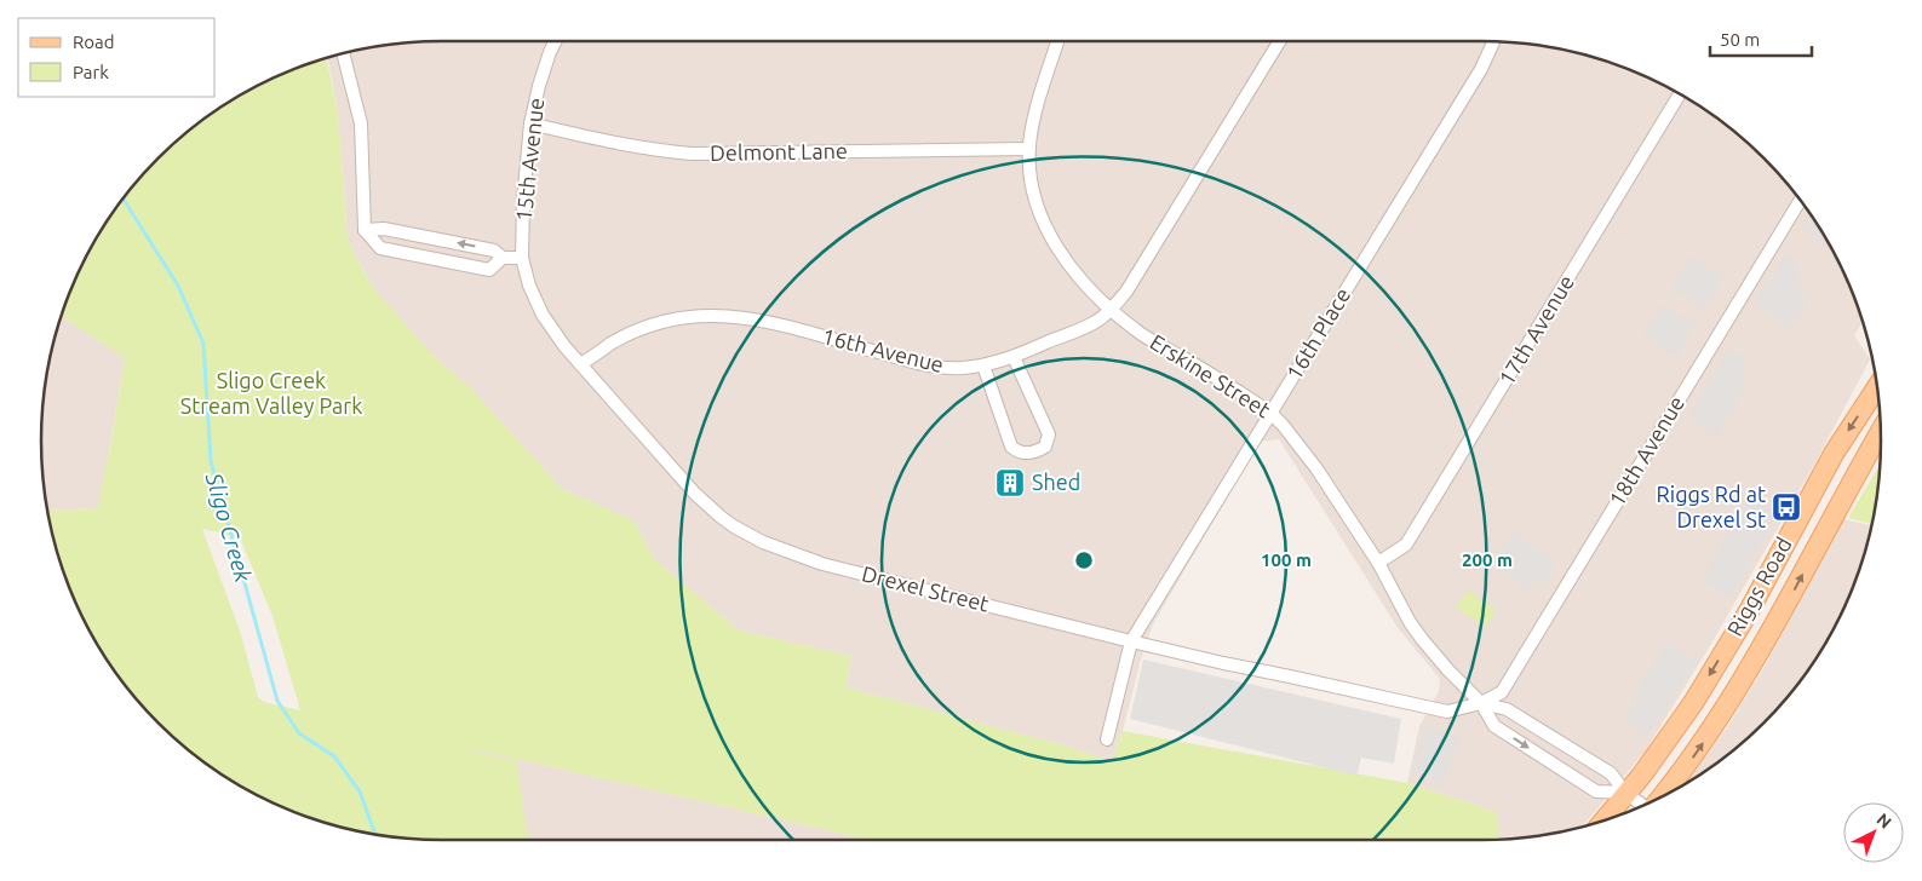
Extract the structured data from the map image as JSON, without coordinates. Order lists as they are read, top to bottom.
{
  "streets": {
    "main road": ["Riggs Road"],
    "street": [
      "Delmont Lane",
      "15th Avenue",
      "17th Avenue",
      "16th Place",
      "16th Avenue",
      "Erskine Street",
      "18th Avenue",
      "Drexel Street"
    ]
  },
  "crossings": [
    ["Delmont Lane", "15th Avenue"],
    ["Delmont Lane", "Erskine Street"],
    ["15th Avenue", "Drexel Street"],
    ["17th Avenue", "Erskine Street"],
    ["16th Place", "Erskine Street"],
    ["16th Place", "Drexel Street"],
    ["16th Avenue", "Erskine Street"],
    ["16th Avenue", "Drexel Street"],
    ["Erskine Street", "18th Avenue"],
    ["Erskine Street", "Drexel Street"],
    ["18th Avenue", "Drexel Street"]
  ],
  "water": ["Sligo Creek"],
  "parks": ["Sligo Creek Stream Valley Park"],
  "places": {
    "building": ["Shed"],
    "bus stop": ["Riggs Rd at Drexel St"]
  },
  "legend": ["Road", "Park"],
  "scale_bar": "50 m",
  "north": "top right",
  "rings": ["100 m", "200 m"]
}
